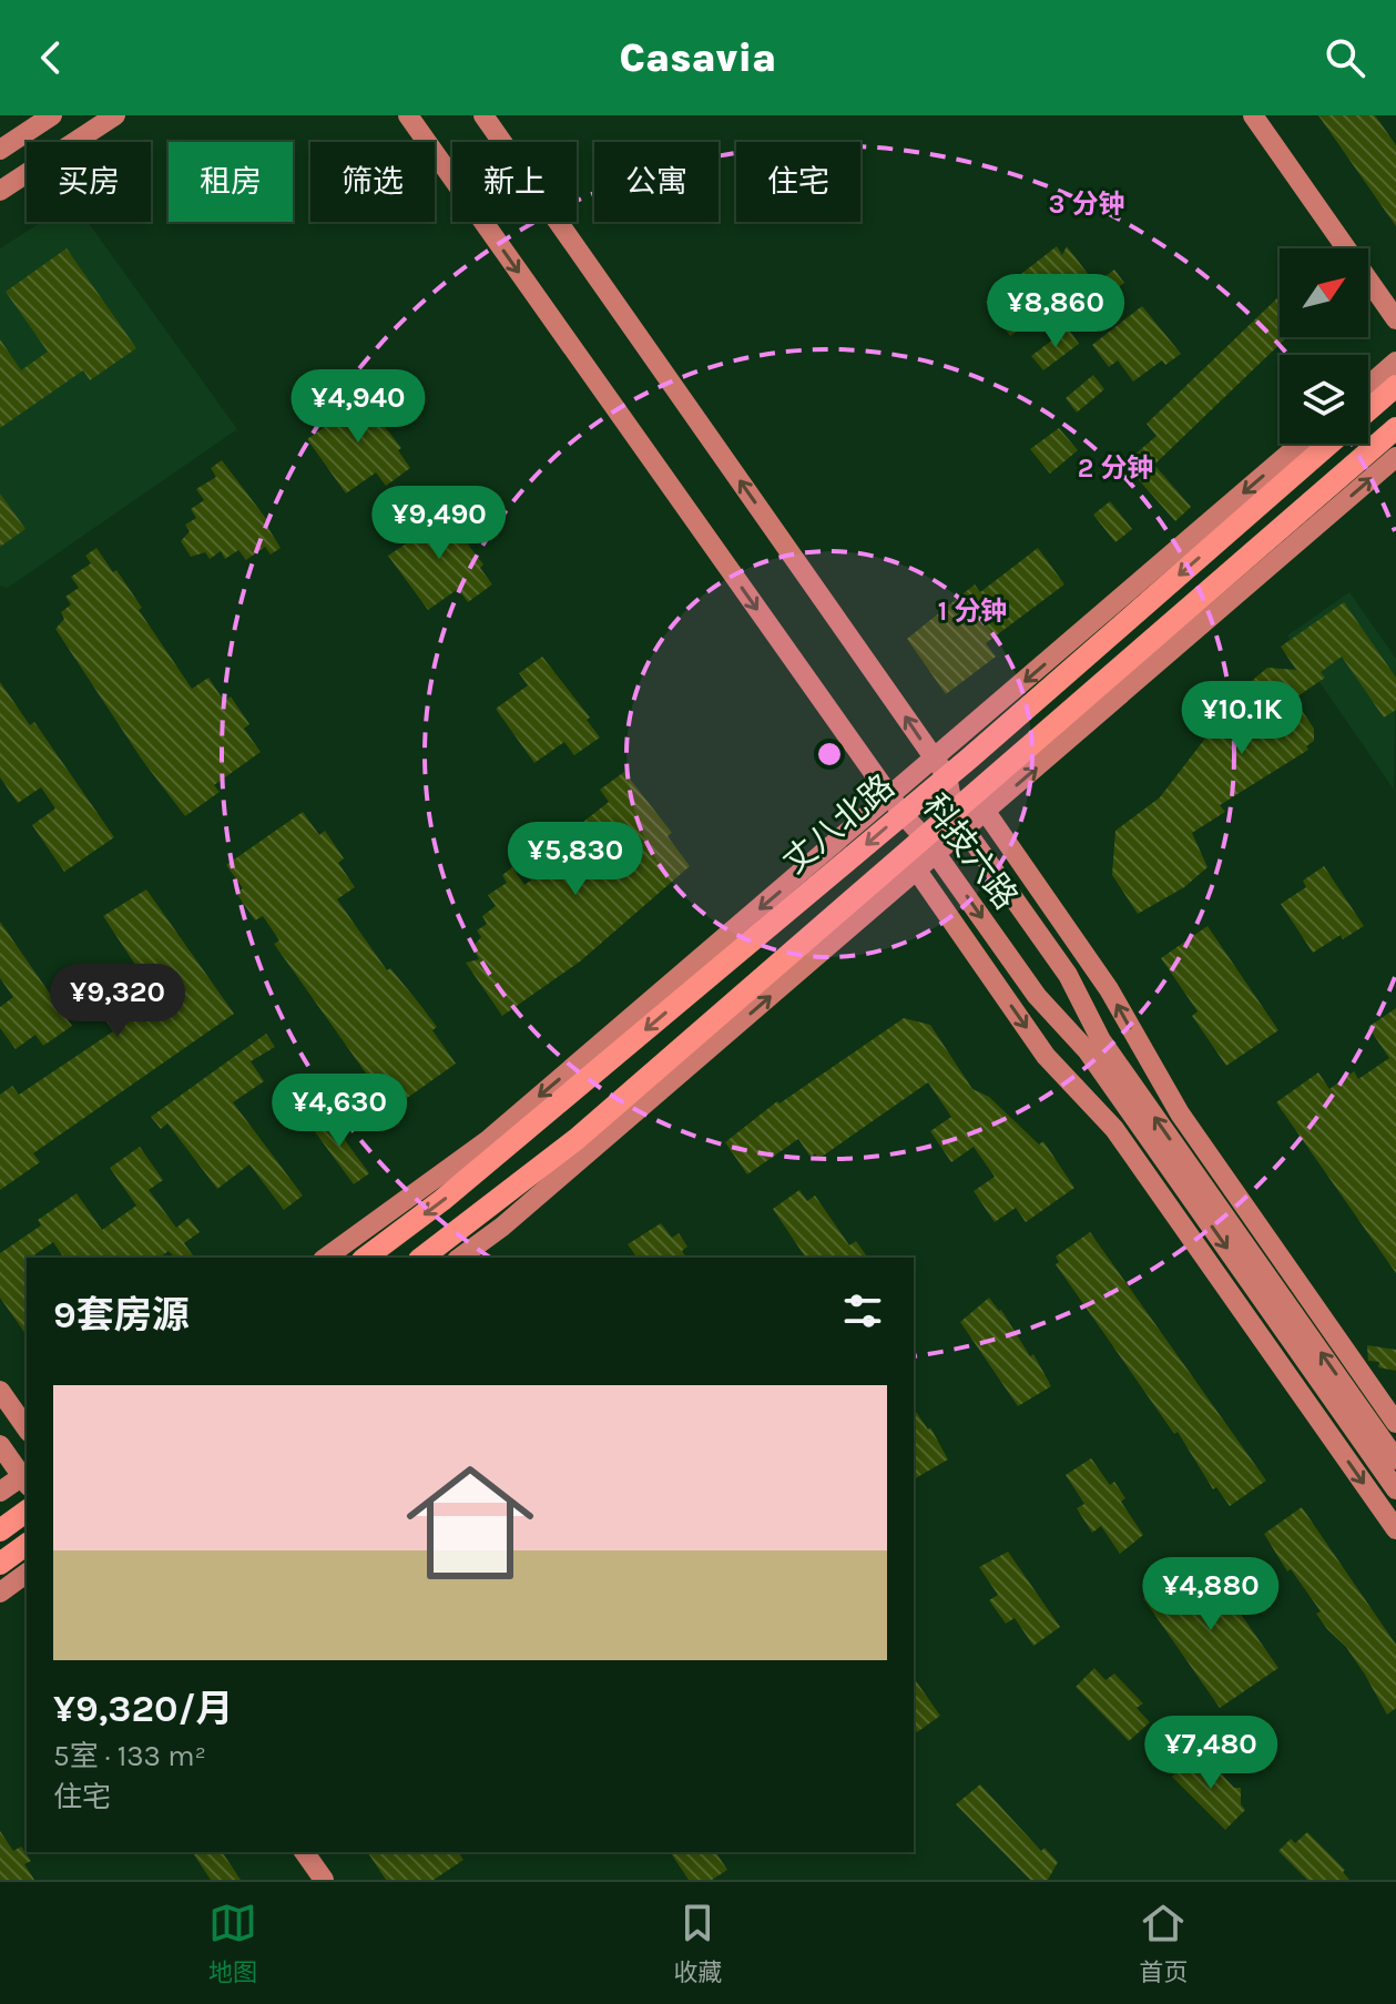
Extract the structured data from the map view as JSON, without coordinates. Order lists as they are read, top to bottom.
{
  "streets": {
    "main road": ["丈八北路", "科技六路"]
  },
  "crossings": [
    ["丈八北路", "科技六路"]
  ],
  "north": "top right",
  "page": {
    "header": "Casavia",
    "chip": [
      "买房",
      "租房",
      "筛选",
      "新上",
      "公寓",
      "住宅"
    ],
    "price": [
      "¥8,860",
      "¥4,940",
      "¥9,490",
      "¥10.1K",
      "¥5,830",
      "¥9,320",
      "¥4,630",
      "¥4,880",
      "¥7,480"
    ],
    "heading": "9套房源",
    "list": [
      {
        "name": "¥9,320/月",
        "note": "5室 · 133 m² · 住宅"
      }
    ],
    "tabs": ["地图", "收藏", "首页"]
  },
  "rings": ["3 分钟", "2 分钟", "1 分钟"]
}
